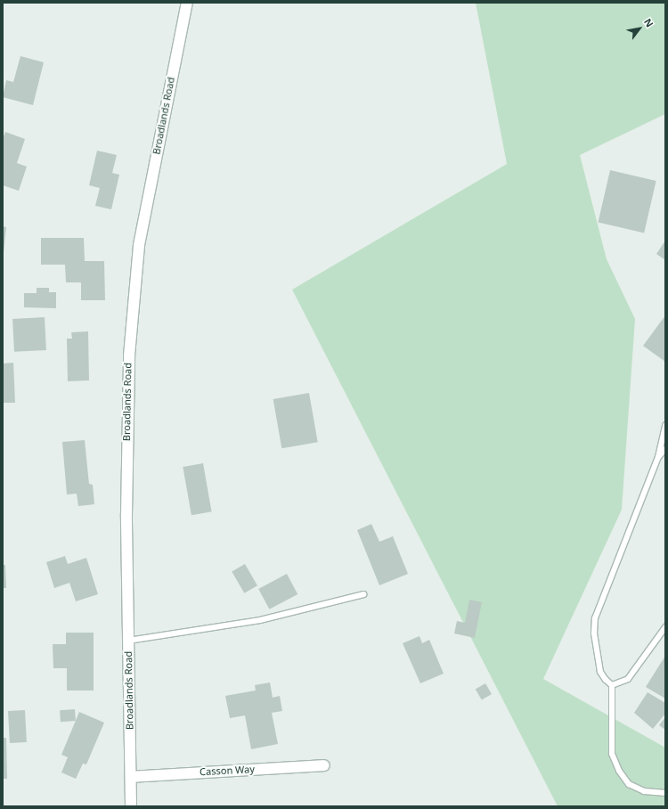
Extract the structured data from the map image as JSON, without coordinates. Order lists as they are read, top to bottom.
{
  "streets": {
    "street": ["Broadlands Road", "Casson Way"]
  },
  "crossings": [
    ["Broadlands Road", "Casson Way"]
  ],
  "north": "top right"
}
